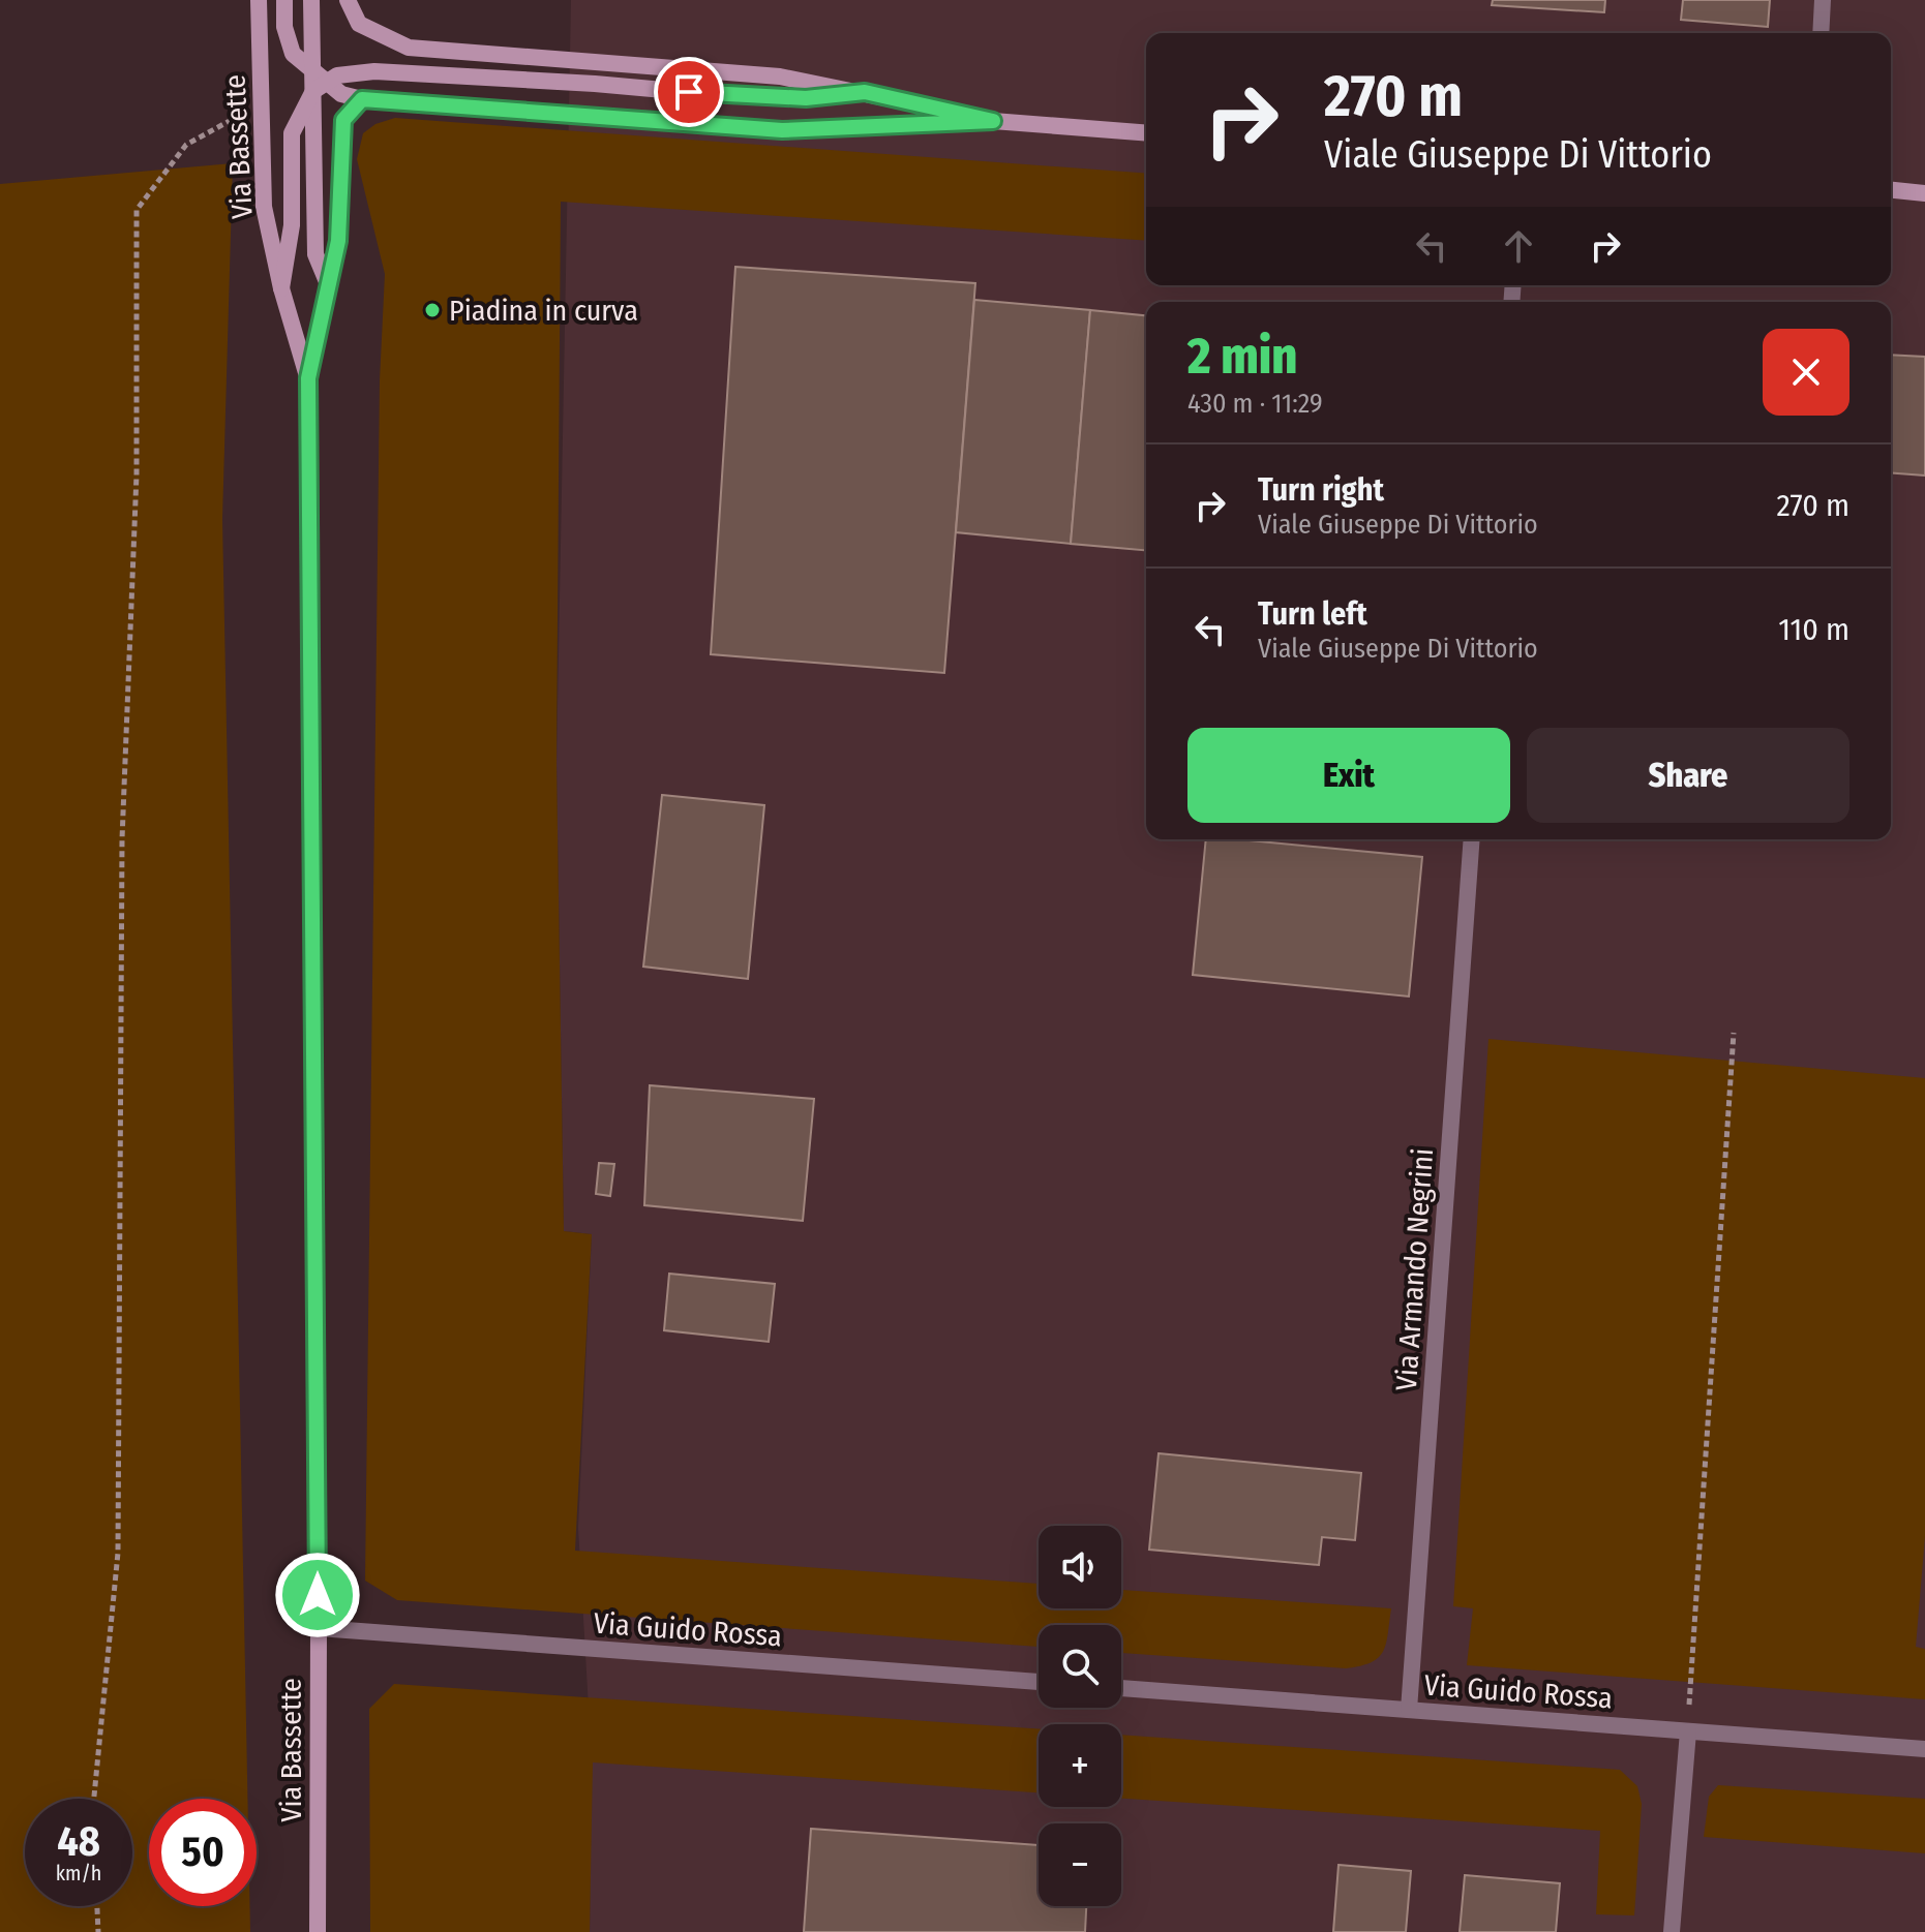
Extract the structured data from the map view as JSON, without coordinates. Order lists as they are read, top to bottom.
{
  "streets": {
    "main road": ["Via Bassette"],
    "street": ["Via Armando Negrini", "Via Guido Rossa"]
  },
  "crossings": [
    ["Via Bassette", "Via Guido Rossa"],
    ["Via Armando Negrini", "Via Guido Rossa"]
  ],
  "places": ["Piadina in curva"],
  "page": {
    "turn": ["270 m", "Viale Giuseppe Di Vittorio"],
    "heading": ["2 min", "430 m · 11:29"],
    "list": [
      {
        "name": "Turn right",
        "note": "Viale Giuseppe Di Vittorio",
        "value": "270 m"
      },
      {
        "name": "Turn left",
        "note": "Viale Giuseppe Di Vittorio",
        "value": "110 m"
      }
    ],
    "buttons": ["Exit", "Share"],
    "map_buttons": ["+", "−"],
    "speed": "48 km/h",
    "limit": "50"
  }
}
